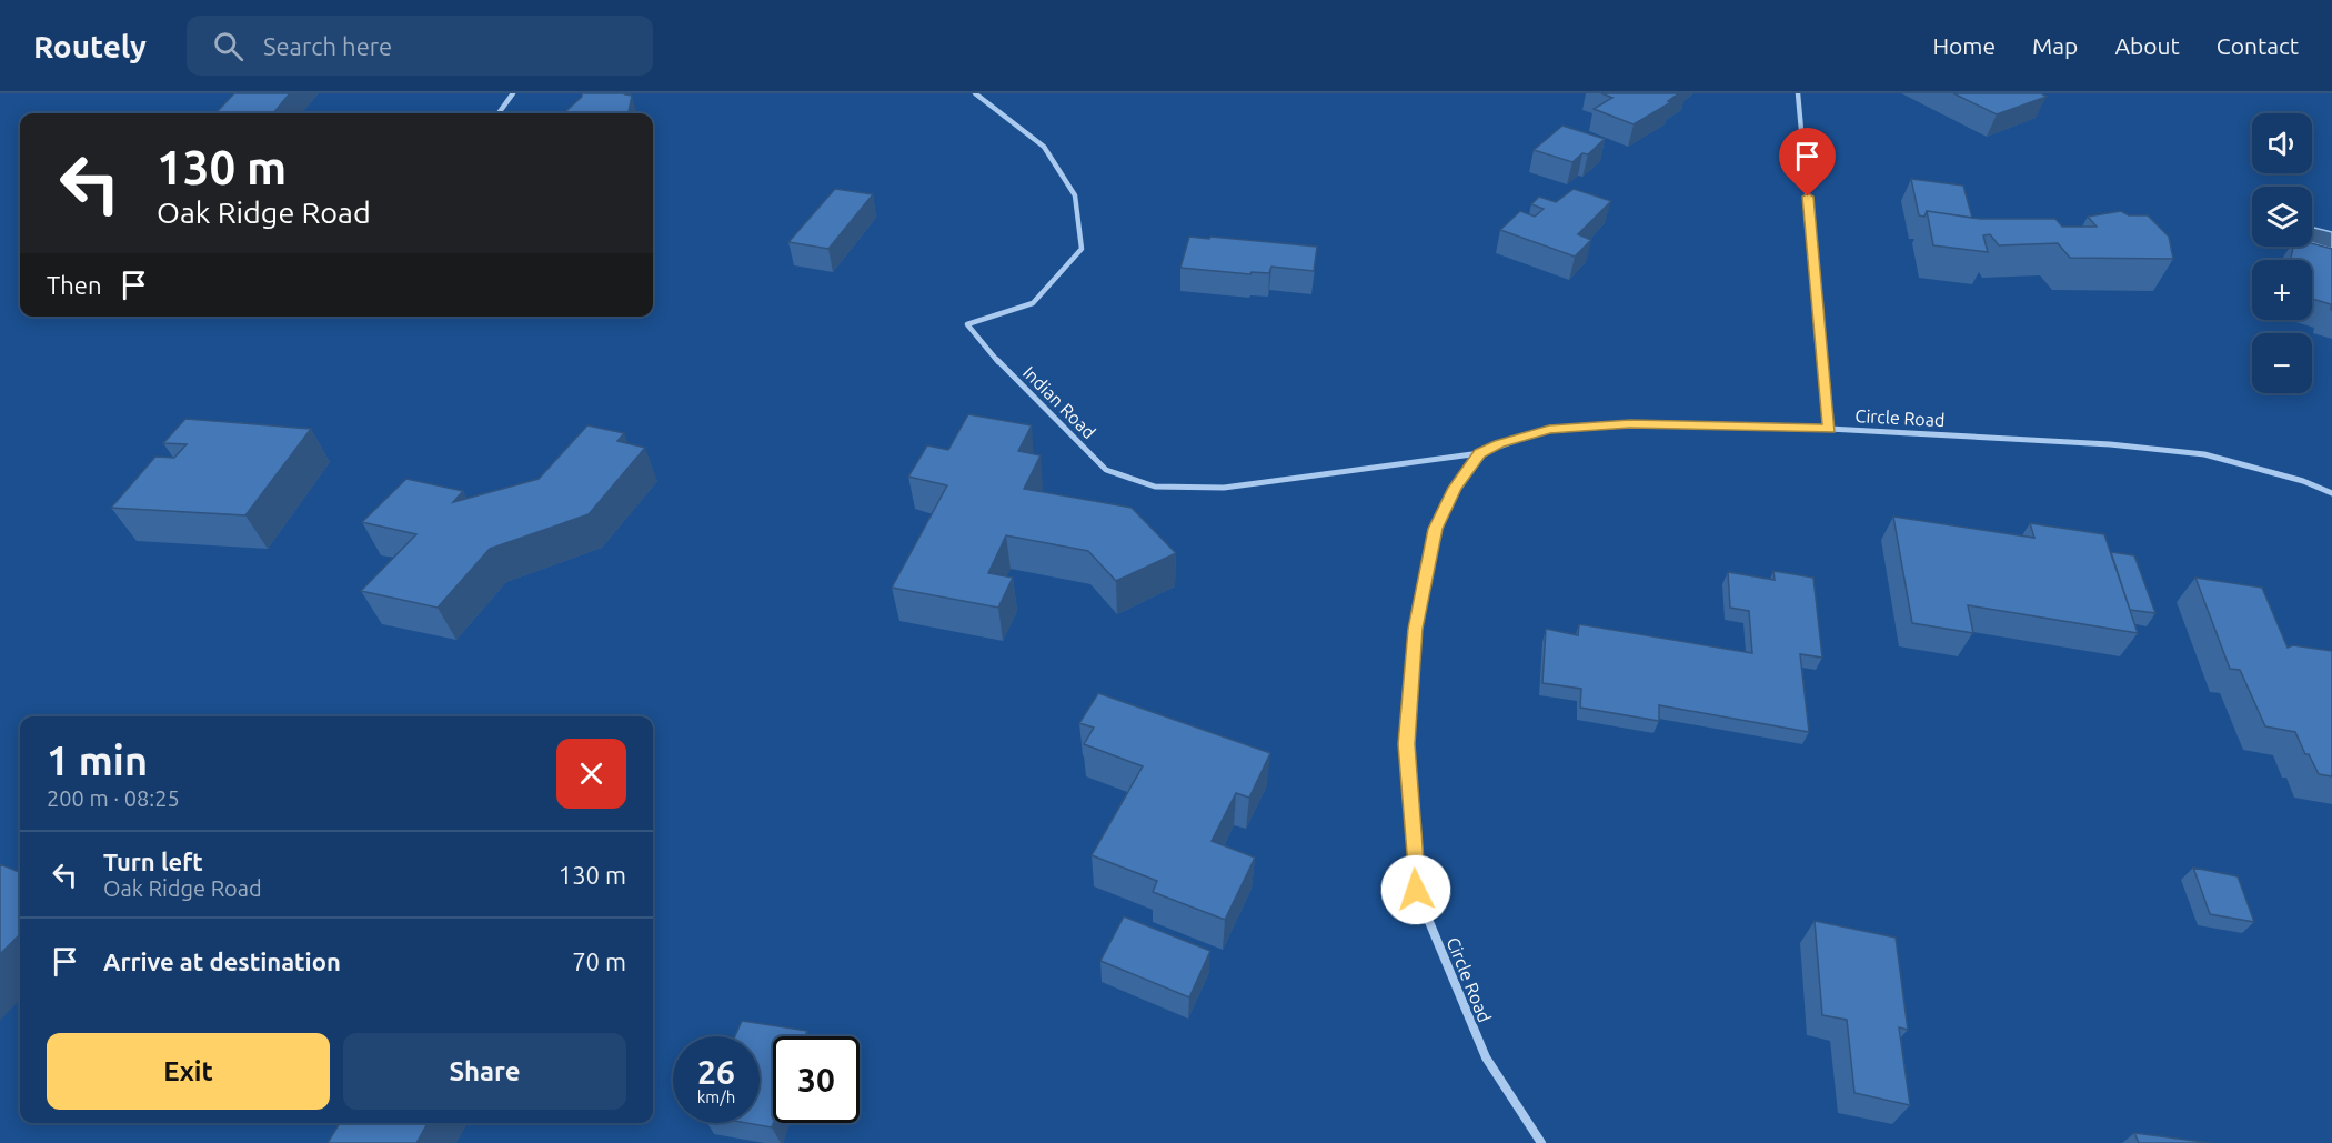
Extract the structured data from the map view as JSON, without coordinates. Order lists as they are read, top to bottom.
{
  "streets": {
    "street": ["Indian Road", "Circle Road"]
  },
  "crossings": [
    ["Indian Road", "Circle Road"]
  ],
  "page": {
    "header": "Routely",
    "search": "Search here",
    "nav": [
      "Home",
      "Map",
      "About",
      "Contact"
    ],
    "map_buttons": ["+", "−"],
    "turn": ["130 m", "Oak Ridge Road"],
    "then": "Then",
    "heading": ["1 min", "200 m · 08:25"],
    "list": [
      {
        "name": "Turn left",
        "note": "Oak Ridge Road",
        "value": "130 m"
      },
      {
        "name": "Arrive at destination",
        "value": "70 m"
      }
    ],
    "buttons": ["Exit", "Share"],
    "speed": "26 km/h",
    "limit": "30"
  }
}
